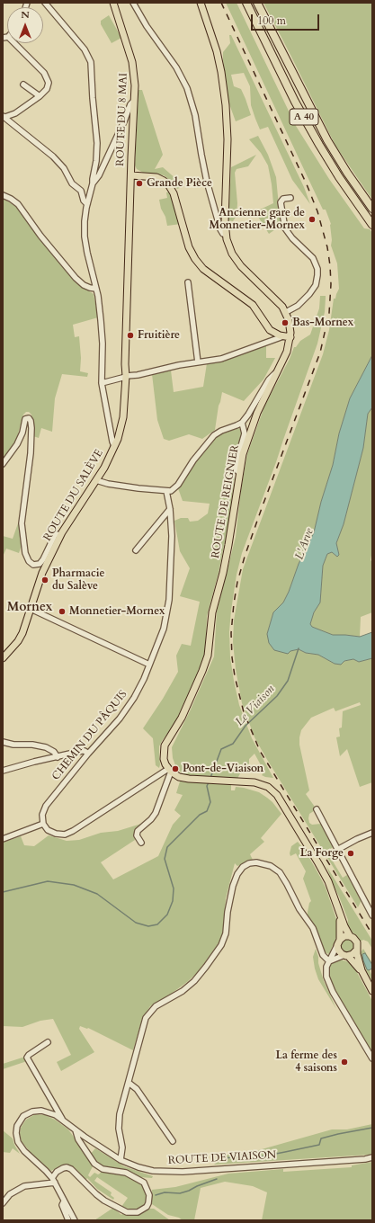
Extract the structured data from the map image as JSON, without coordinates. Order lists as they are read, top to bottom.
{
  "streets": {
    "highway": ["A 40"],
    "main road": ["ROUTE DU 8 MAI", "ROUTE DU SALÈVE", "ROUTE DE REIGNIER"],
    "street": ["CHEMIN DU PÂQUIS", "ROUTE DE VIAISON"]
  },
  "crossings": [
    ["ROUTE DU 8 MAI", "ROUTE DU SALÈVE"]
  ],
  "districts": ["Mornex"],
  "water": ["L'Arve", "Le Viaison"],
  "places": [
    "Grande Pièce",
    "Ancienne gare de Monnetier-Mornex",
    "Bas-Mornex",
    "Fruitière",
    "Pharmacie du Salève",
    "Monnetier-Mornex",
    "Pont-de-Viaison",
    "La Forge",
    "La ferme des 4 saisons"
  ],
  "scale_bar": "100 m",
  "north": "top"
}
